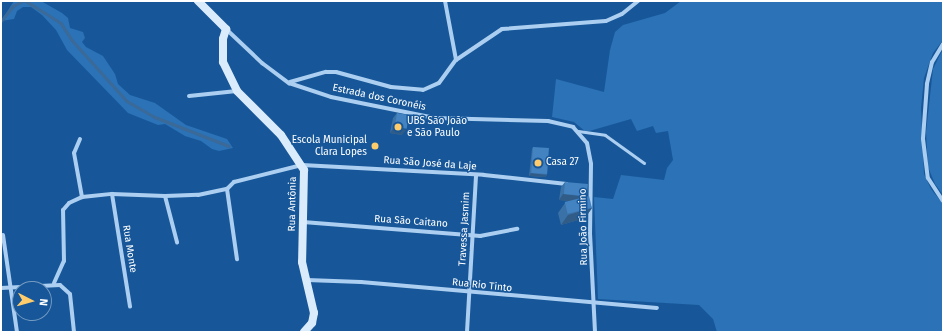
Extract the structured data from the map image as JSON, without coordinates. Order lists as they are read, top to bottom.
{
  "streets": {
    "street": [
      "Estrada dos Coronéis",
      "Rua São José da Laje",
      "Rua Antônia",
      "Rua São Caitano",
      "Rua João Firmino",
      "Travessa Jasmim",
      "Rua Monte",
      "Rua Rio Tinto"
    ]
  },
  "crossings": [
    ["Estrada dos Coronéis", "Rua Antônia"],
    ["Estrada dos Coronéis", "Rua João Firmino"],
    ["Rua São José da Laje", "Rua Antônia"],
    ["Rua São José da Laje", "Travessa Jasmim"],
    ["Rua São José da Laje", "Rua Monte"],
    ["Rua Antônia", "Rua São Caitano"],
    ["Rua Antônia", "Rua Rio Tinto"],
    ["Rua São Caitano", "Travessa Jasmim"],
    ["Rua João Firmino", "Rua Rio Tinto"],
    ["Travessa Jasmim", "Rua Rio Tinto"]
  ],
  "places": ["UBS São João e São Paulo", "Escola Municipal Clara Lopes", "Casa 27"],
  "north": "right"
}
